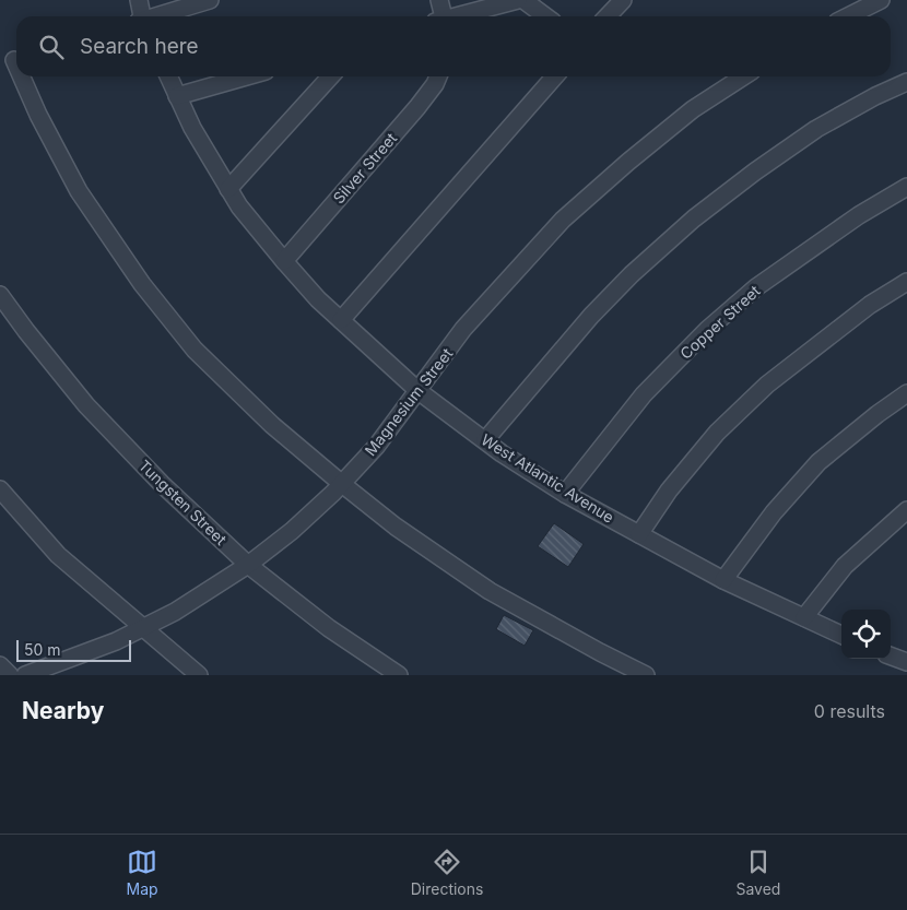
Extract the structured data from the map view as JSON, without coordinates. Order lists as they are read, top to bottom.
{
  "streets": {
    "street": [
      "Silver Street",
      "Copper Street",
      "Magnesium Street",
      "West Atlantic Avenue",
      "Tungsten Street"
    ]
  },
  "crossings": [
    ["Silver Street", "West Atlantic Avenue"],
    ["Copper Street", "West Atlantic Avenue"],
    ["Magnesium Street", "West Atlantic Avenue"],
    ["Magnesium Street", "Tungsten Street"]
  ],
  "scale_bar": "50 m",
  "page": {
    "search": "Search here",
    "scale": "50 m",
    "heading": ["Nearby", "0 results"],
    "nav": ["Map", "Directions", "Saved"]
  }
}
